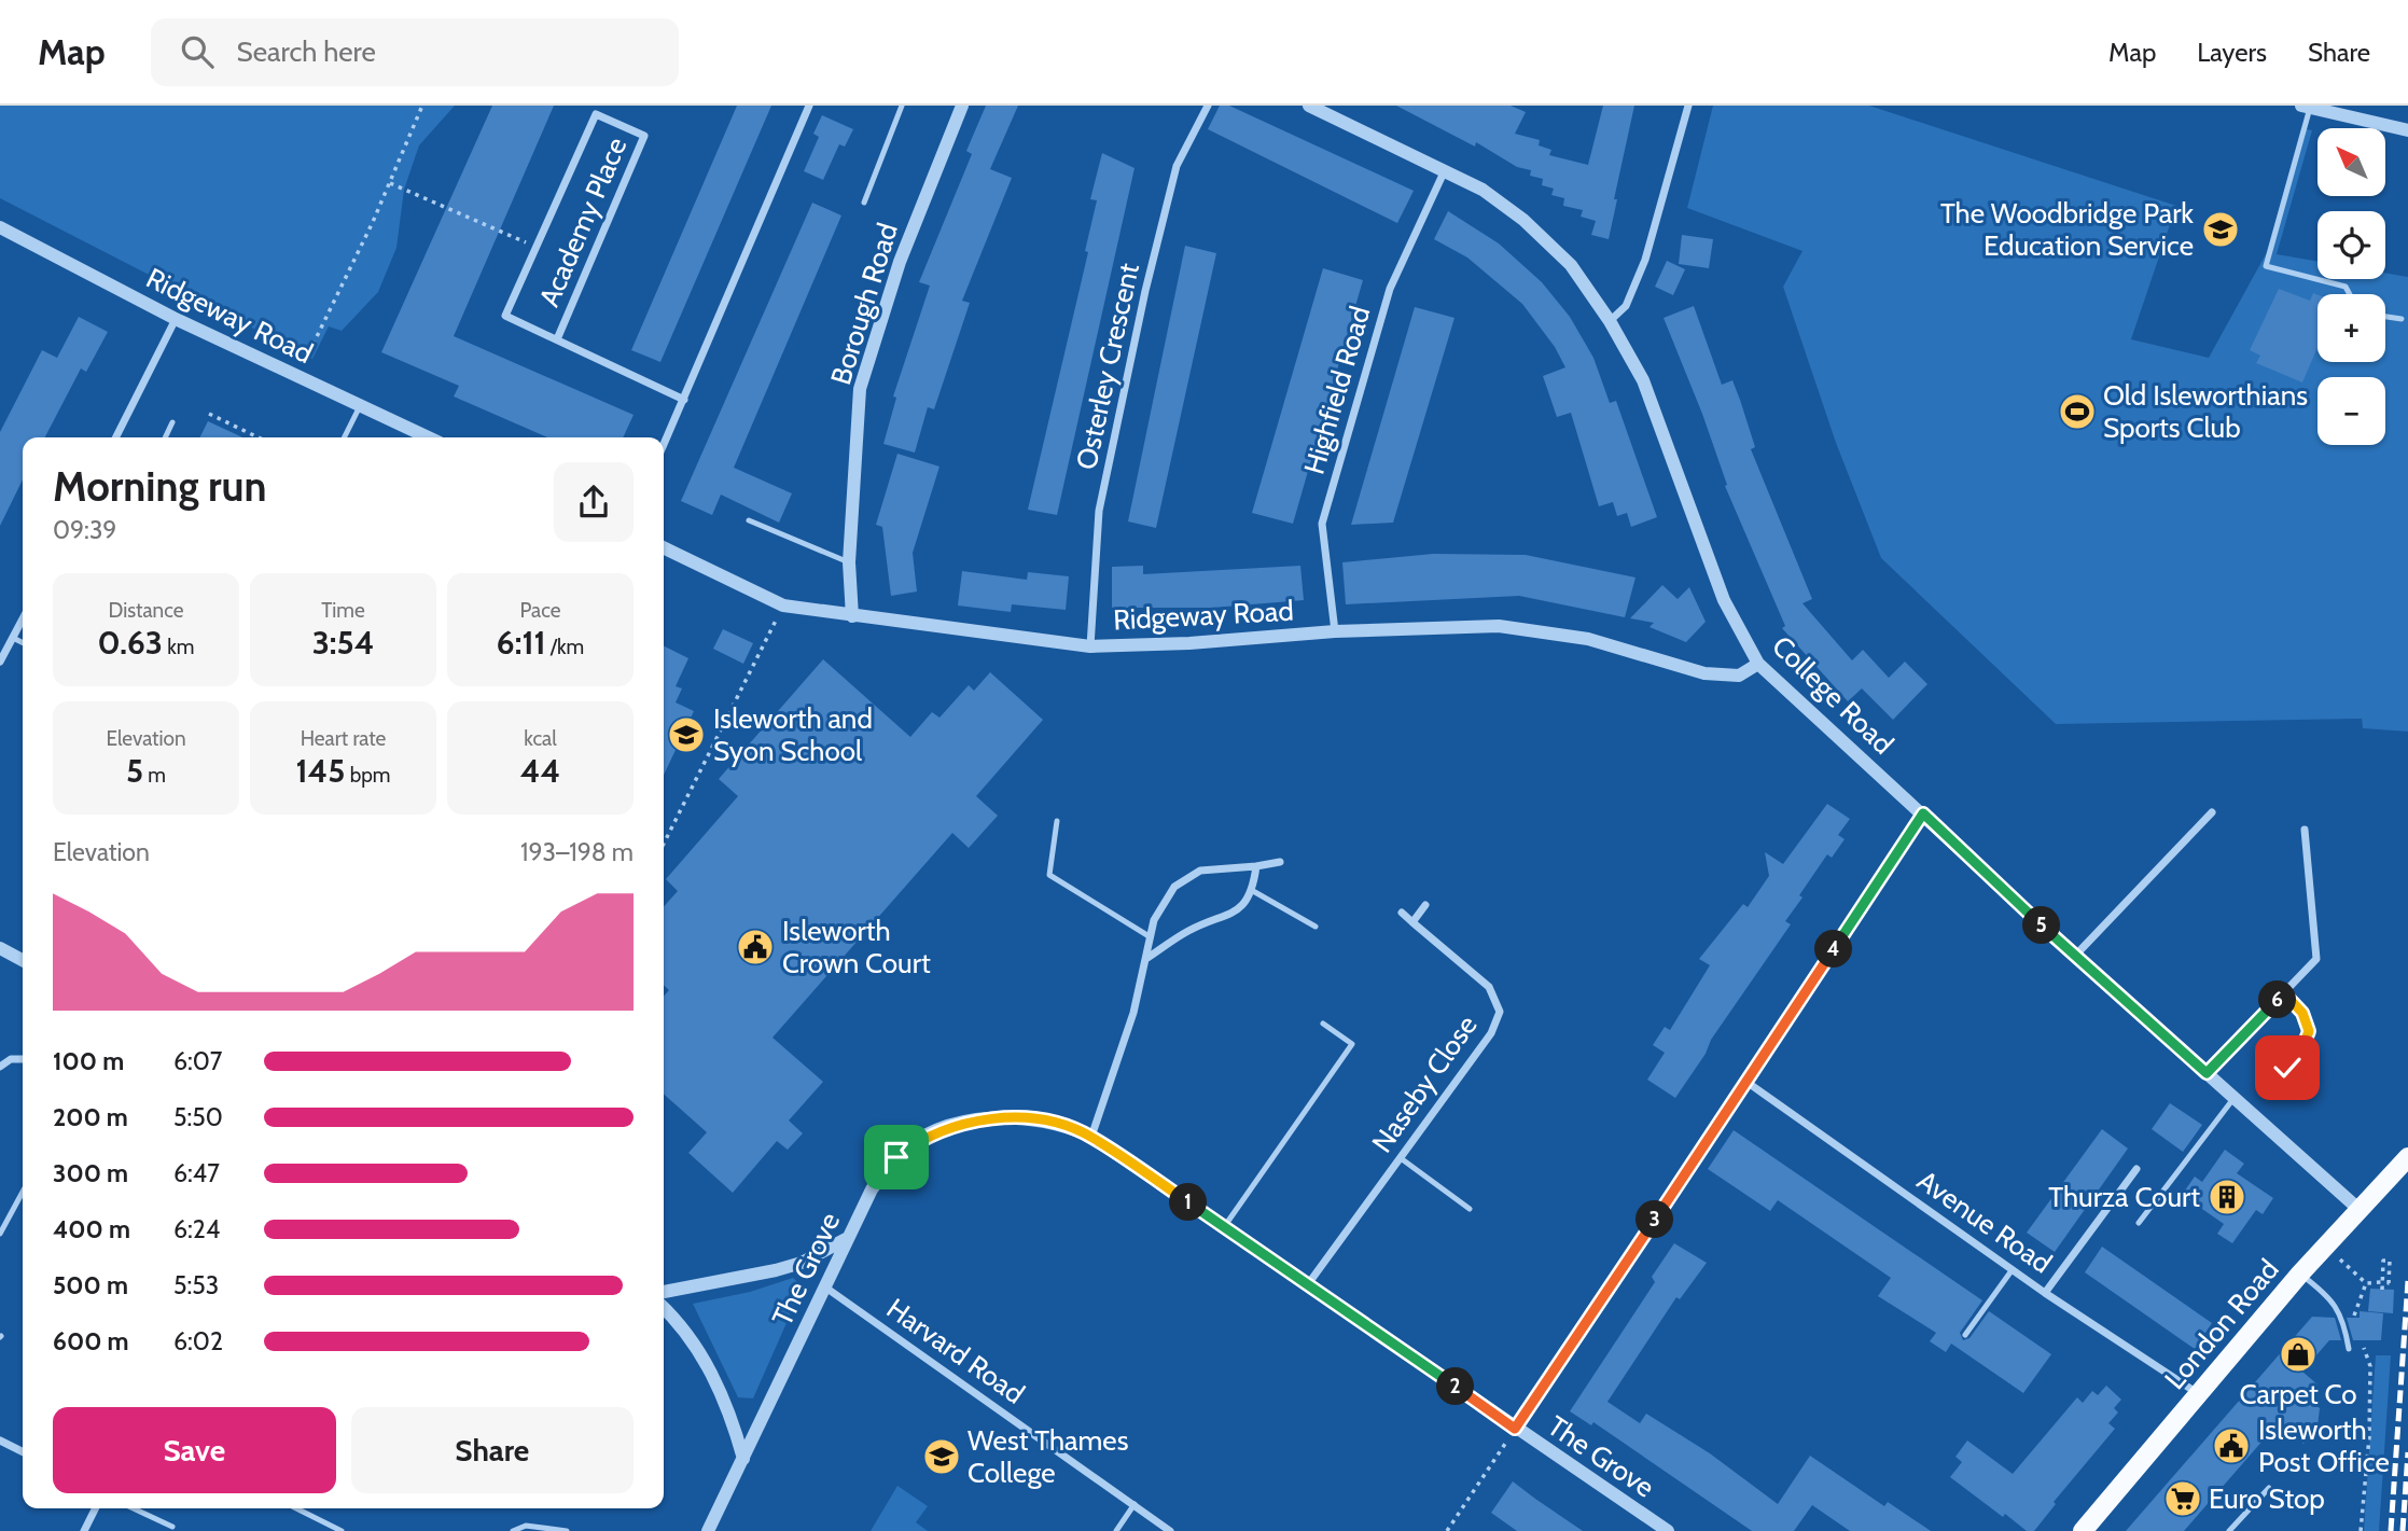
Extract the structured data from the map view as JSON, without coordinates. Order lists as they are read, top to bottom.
{
  "streets": {
    "main road": ["London Road"],
    "street": [
      "Academy Place",
      "Borough Road",
      "Ridgeway Road",
      "Osterley Crescent",
      "Highfield Road",
      "College Road",
      "Naseby Close",
      "Avenue Road",
      "The Grove",
      "Harvard Road"
    ]
  },
  "crossings": [
    ["Borough Road", "Ridgeway Road"],
    ["Ridgeway Road", "Osterley Crescent"],
    ["Ridgeway Road", "Highfield Road"],
    ["Ridgeway Road", "College Road"],
    ["Highfield Road", "College Road"],
    ["College Road", "London Road"],
    ["Naseby Close", "The Grove"],
    ["Avenue Road", "London Road"],
    ["The Grove", "Harvard Road"]
  ],
  "places": {
    "school or university": ["The Woodbridge Park Education Service", "Isleworth and Syon School", "West Thames College"],
    "sports": ["Old Isleworthians Sports Club"],
    "public building": ["Isleworth Crown Court", "Isleworth Post Office"],
    "building": ["Thurza Court"],
    "shop": ["Carpet Co"],
    "supermarket": ["Euro Stop"]
  },
  "north": "top left",
  "page": {
    "header": "Map",
    "search": "Search here",
    "nav": ["Map", "Layers", "Share"],
    "map_buttons": ["+", "−"],
    "heading": ["Morning run", "09:39"],
    "stats": [
      ["Distance", "0.63 km"],
      ["Time", "3:54"],
      ["Pace", "6:11 /km"],
      ["Elevation", "5 m"],
      ["Heart rate", "145 bpm"],
      ["kcal", "44"]
    ],
    "chart": ["Elevation", "193–198 m"],
    "pins": [
      "5",
      "4",
      "6",
      "1",
      "3",
      "2"
    ],
    "list": [
      {
        "name": "100 m",
        "note": "6:07"
      },
      {
        "name": "200 m",
        "note": "5:50"
      },
      {
        "name": "300 m",
        "note": "6:47"
      },
      {
        "name": "400 m",
        "note": "6:24"
      },
      {
        "name": "500 m",
        "note": "5:53"
      },
      {
        "name": "600 m",
        "note": "6:02"
      }
    ],
    "buttons": ["Save", "Share"]
  }
}
